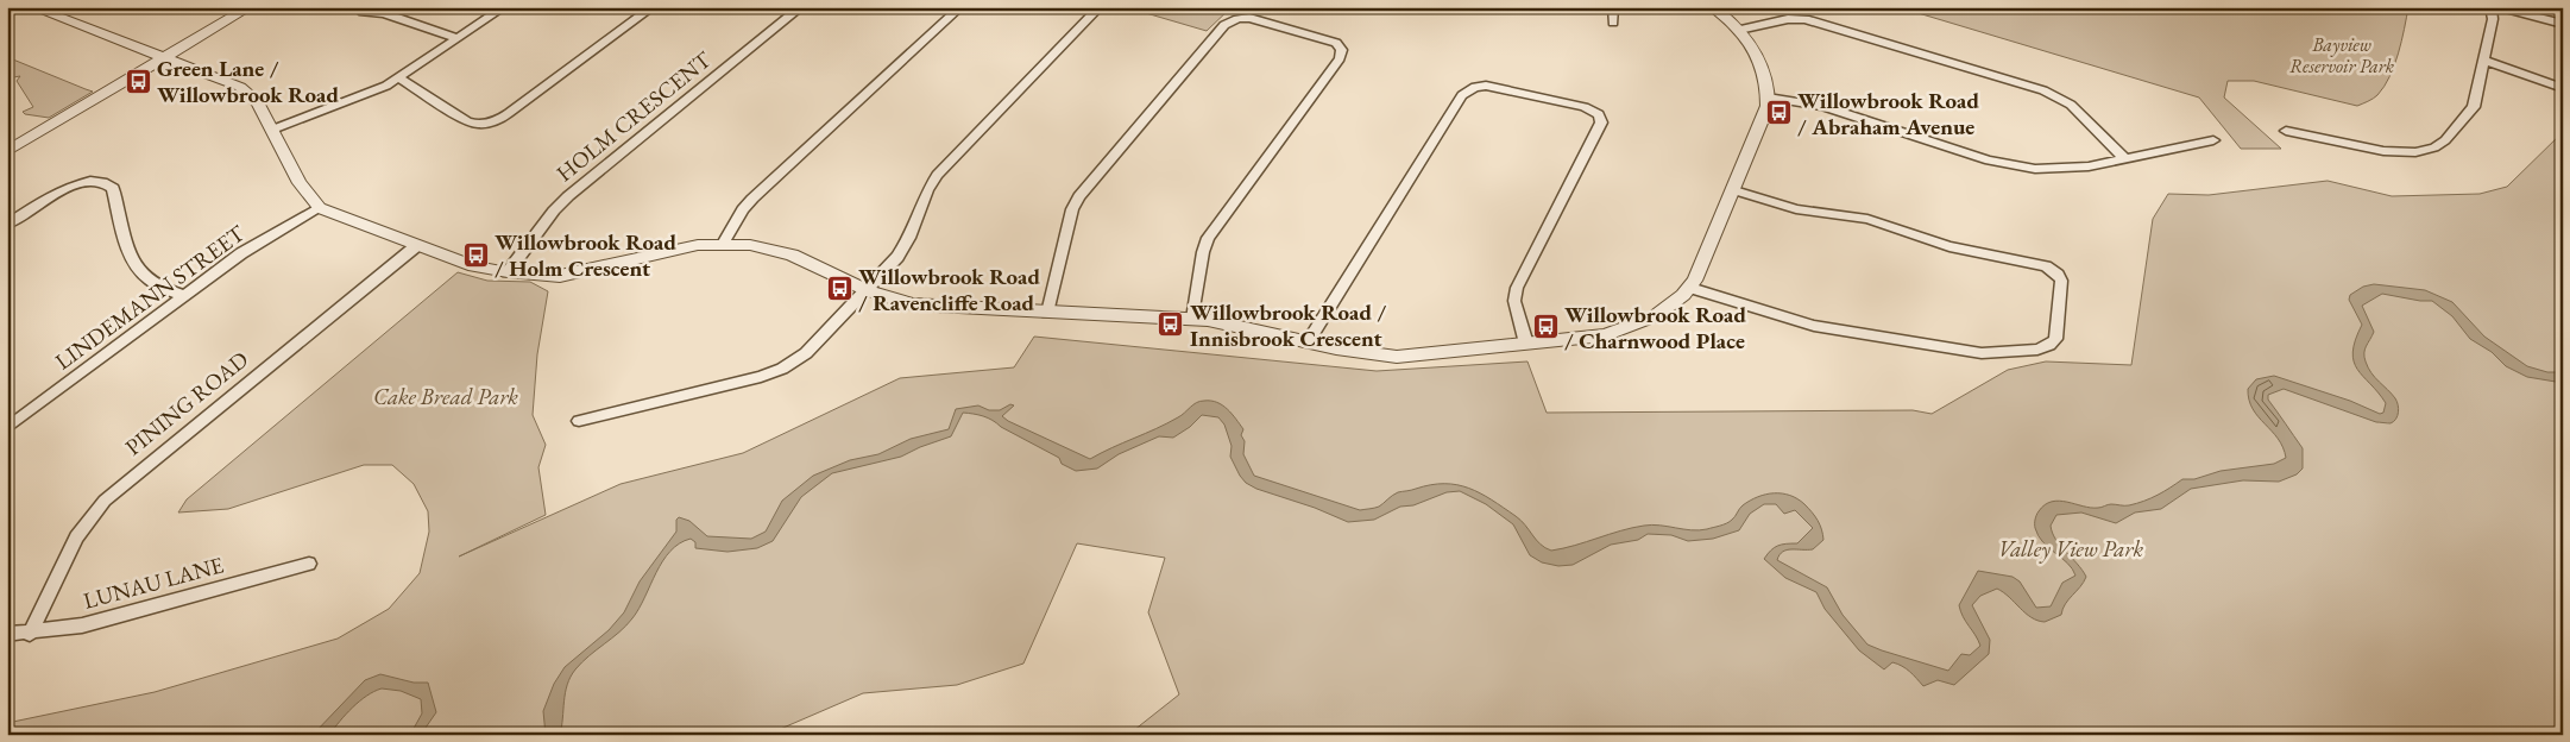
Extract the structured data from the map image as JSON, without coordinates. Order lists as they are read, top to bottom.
{
  "streets": {
    "street": [
      "HOLM CRESCENT",
      "LINDEMANN STREET",
      "PINING ROAD",
      "LUNAU LANE"
    ]
  },
  "crossings": [
    ["PINING ROAD", "LUNAU LANE"]
  ],
  "parks": ["Bayview Reservoir Park", "Cake Bread Park", "Valley View Park"],
  "places": {
    "bus stop": [
      "Green Lane / Willowbrook Road",
      "Willowbrook Road / Abraham Avenue",
      "Willowbrook Road / Holm Crescent",
      "Willowbrook Road / Ravencliffe Road",
      "Willowbrook Road / Innisbrook Crescent",
      "Willowbrook Road / Charnwood Place"
    ]
  }
}
